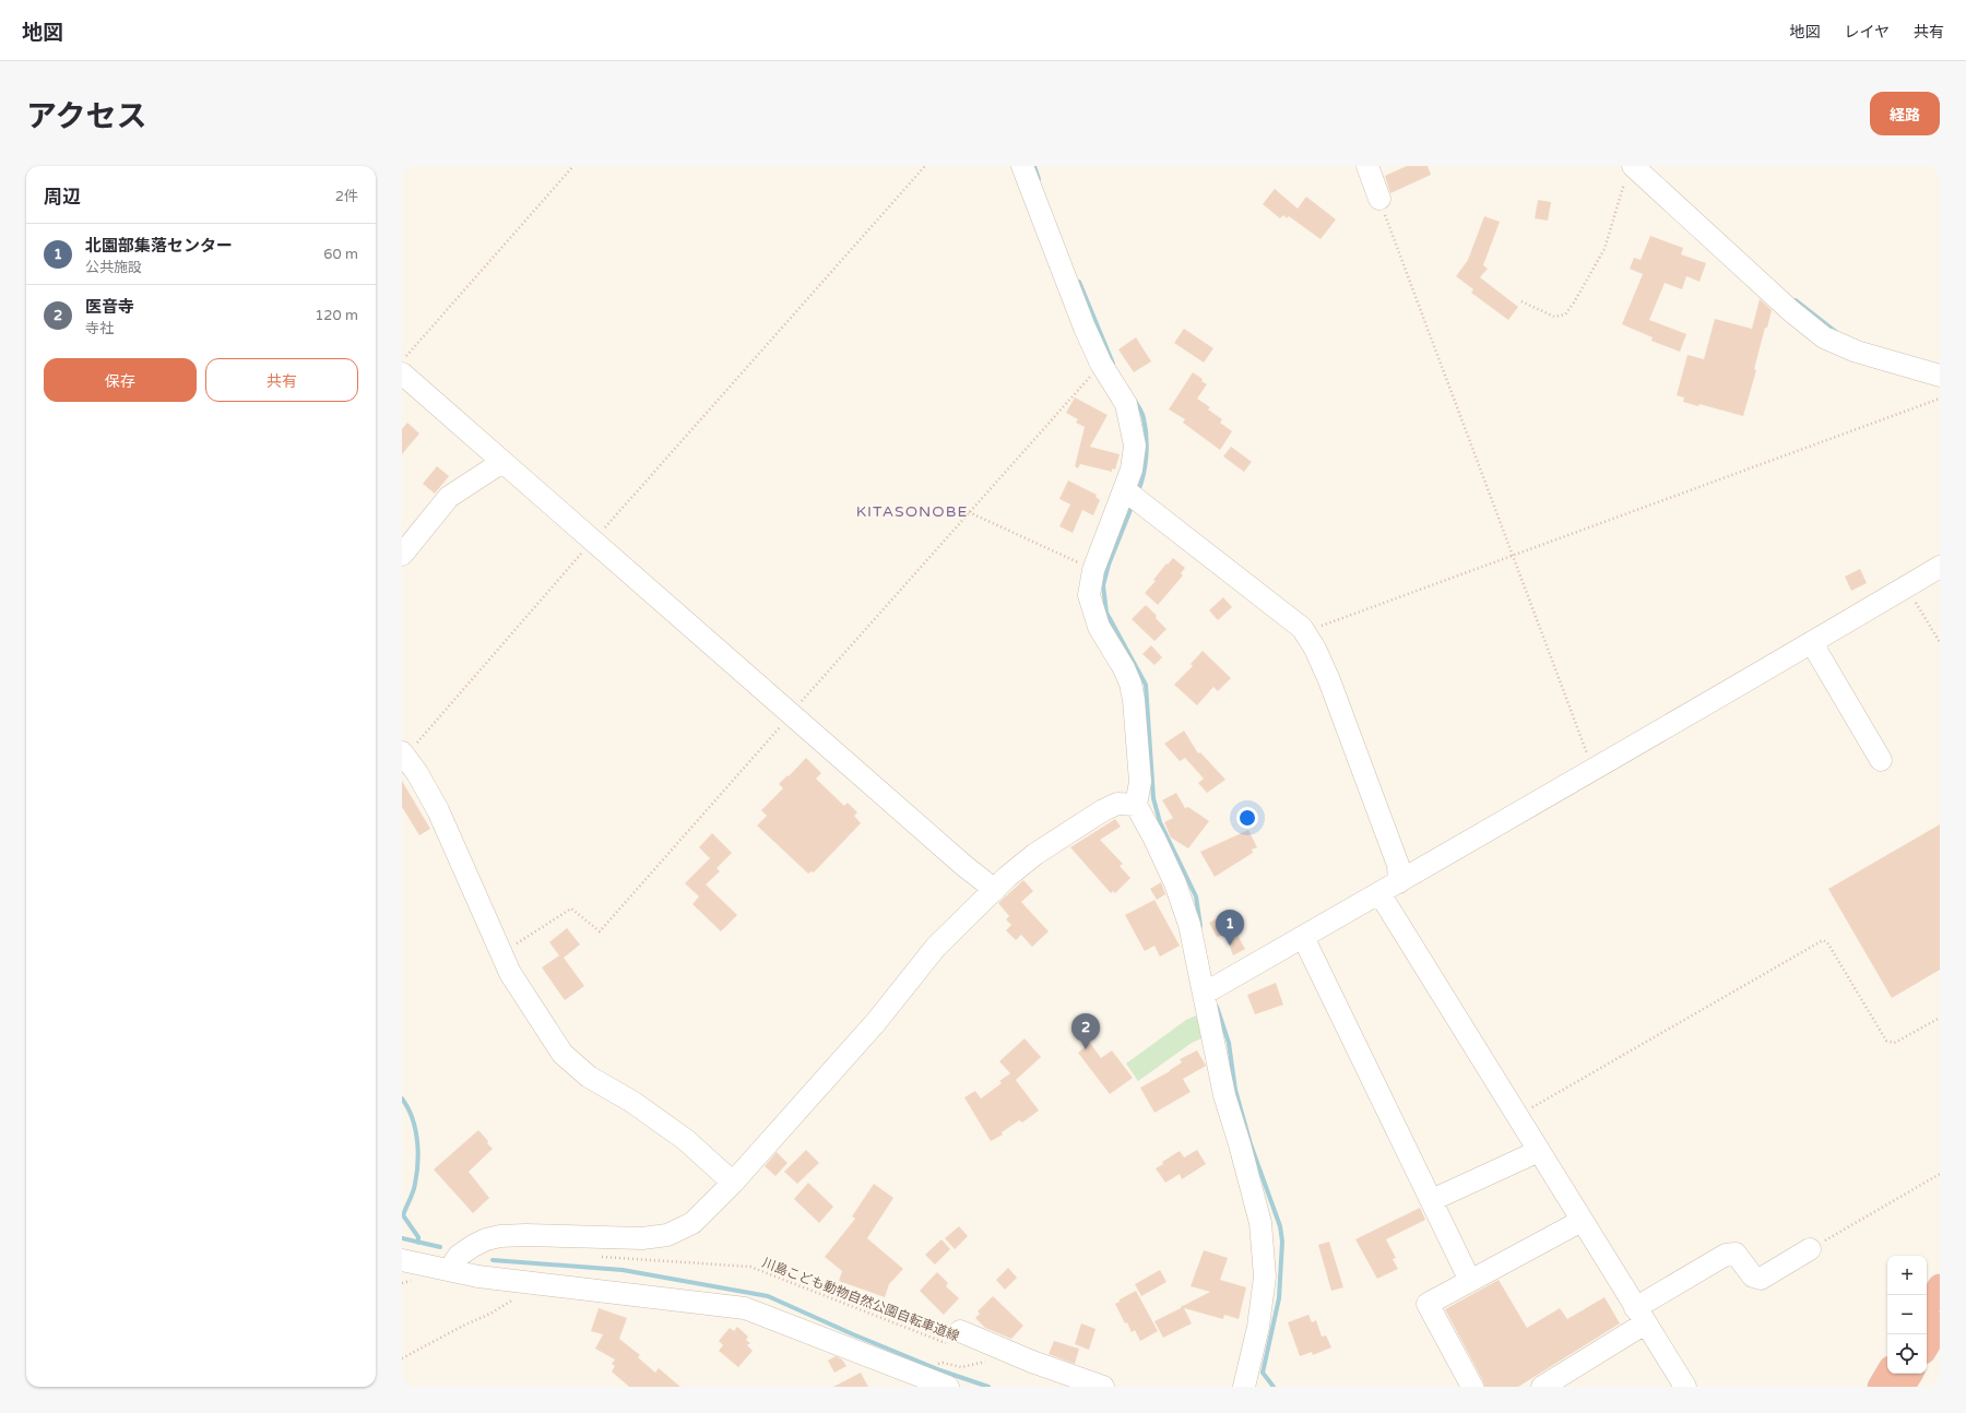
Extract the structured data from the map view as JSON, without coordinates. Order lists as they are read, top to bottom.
{
  "streets": {
    "path": ["川島こども動物自然公園自転車道線"]
  },
  "districts": ["KITASONOBE"],
  "page": {
    "header": "地図",
    "nav": ["地図", "レイヤ", "共有"],
    "title": "アクセス",
    "buttons": [
      "経路",
      ["保存", "共有"]
    ],
    "heading": ["周辺", "2件"],
    "list": [
      {
        "mark": "1",
        "name": "北園部集落センター",
        "note": "公共施設",
        "value": "60 m"
      },
      {
        "mark": "2",
        "name": "医音寺",
        "note": "寺社",
        "value": "120 m"
      }
    ],
    "pins": ["1", "2"],
    "map_buttons": ["+", "−"]
  }
}
